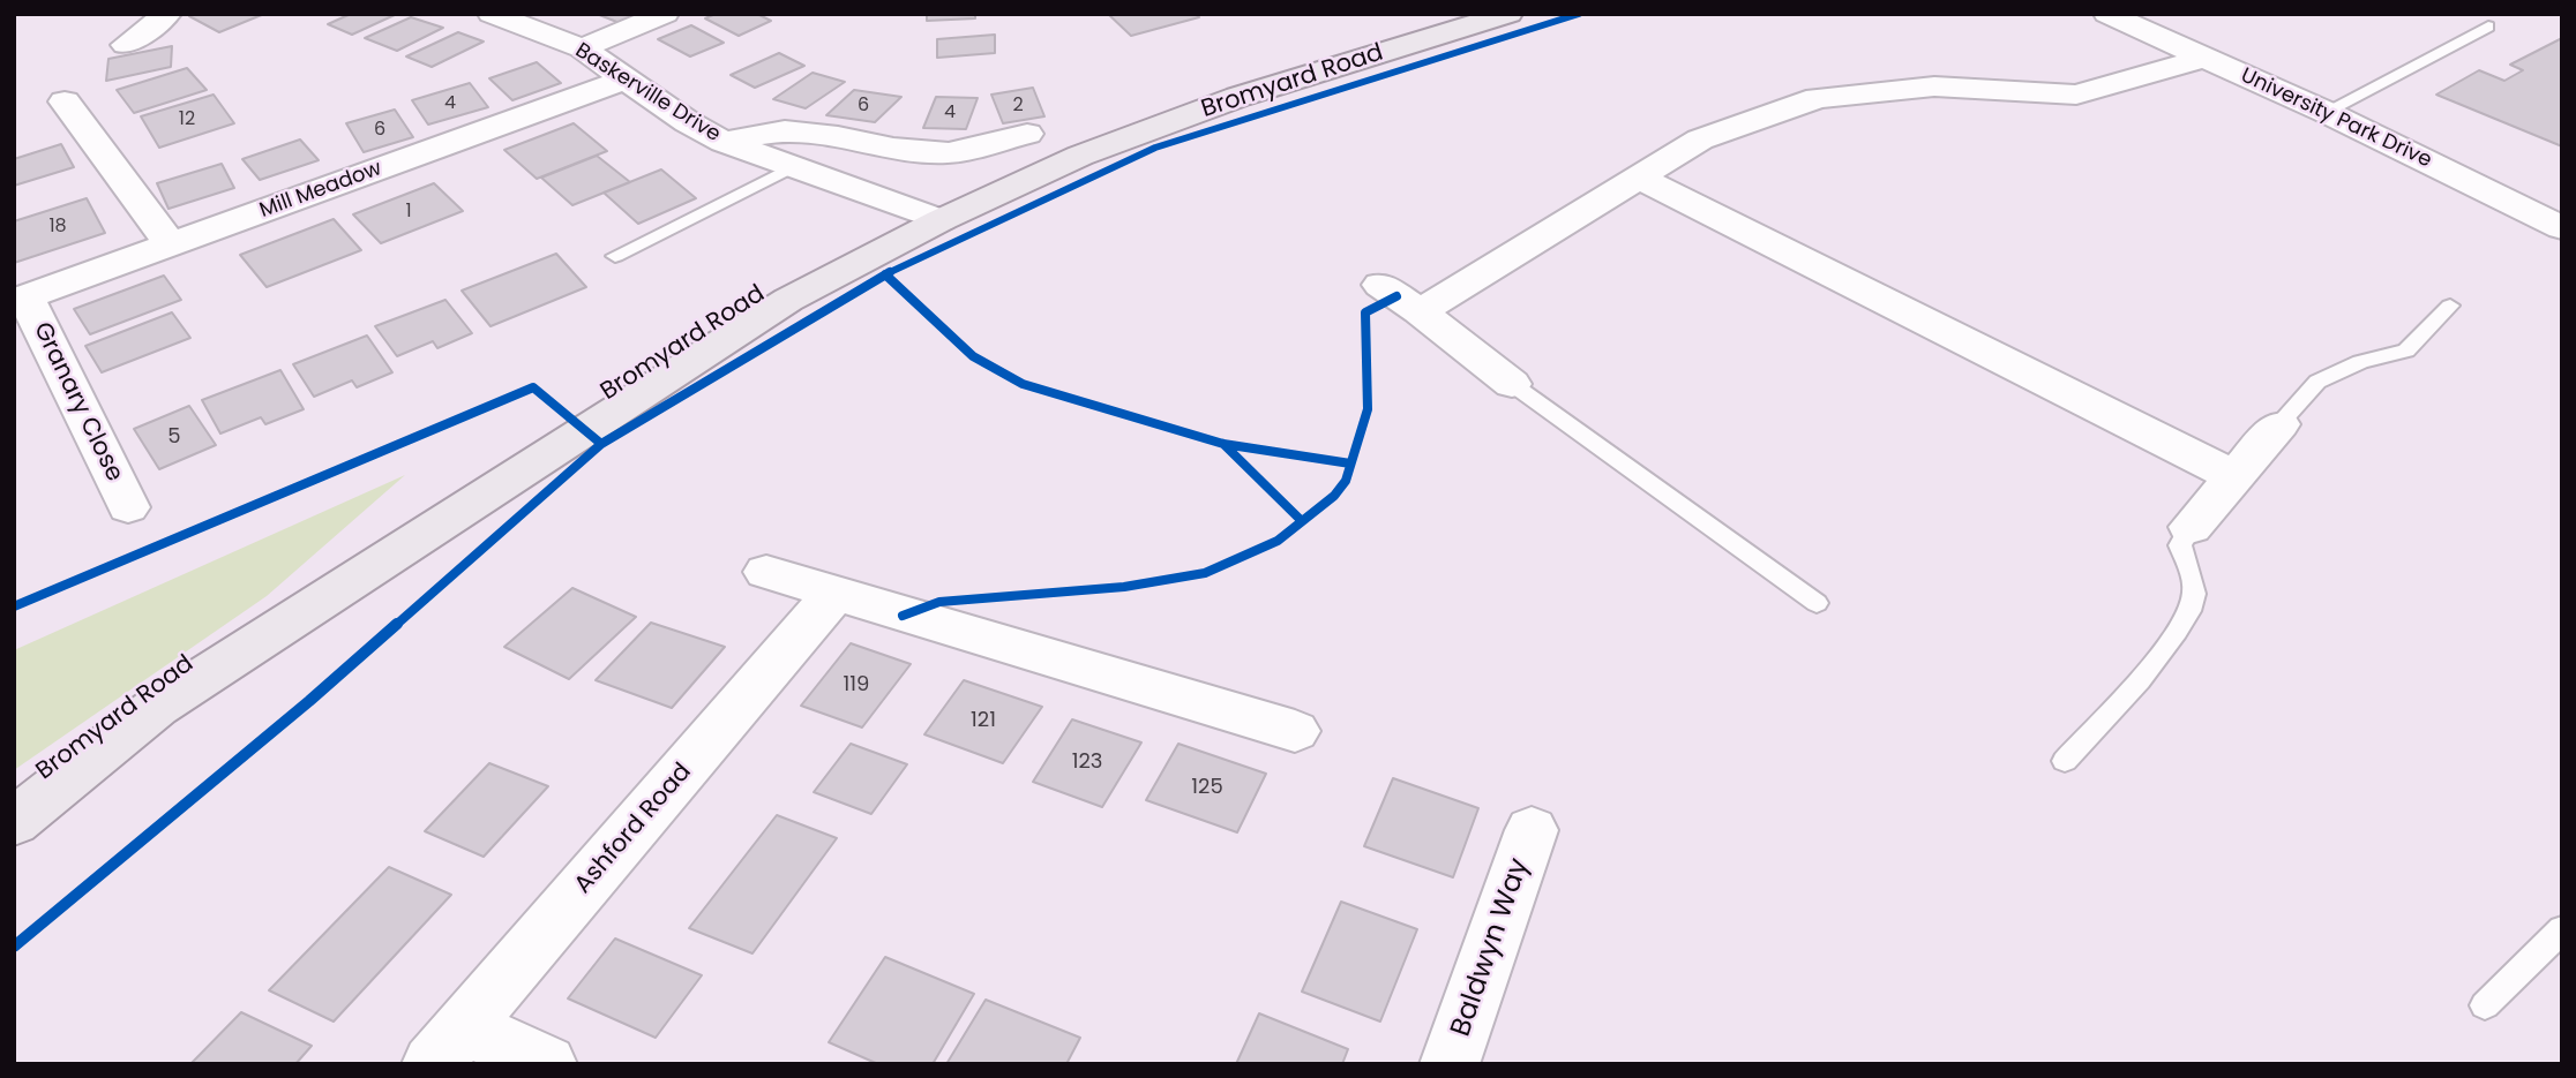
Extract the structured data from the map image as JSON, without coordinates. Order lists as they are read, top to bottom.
{
  "streets": {
    "main road": ["Bromyard Road"],
    "street": [
      "Baskerville Drive",
      "University Park Drive",
      "Mill Meadow",
      "Granary Close",
      "Ashford Road",
      "Baldwyn Way"
    ]
  },
  "crossings": [
    ["Bromyard Road", "Baskerville Drive"],
    ["Baskerville Drive", "Mill Meadow"],
    ["Mill Meadow", "Granary Close"]
  ],
  "house_numbers": [
    "4",
    "6",
    "2",
    "4",
    "12",
    "6",
    "1",
    "18",
    "5",
    "119",
    "121",
    "123",
    "125"
  ]
}
